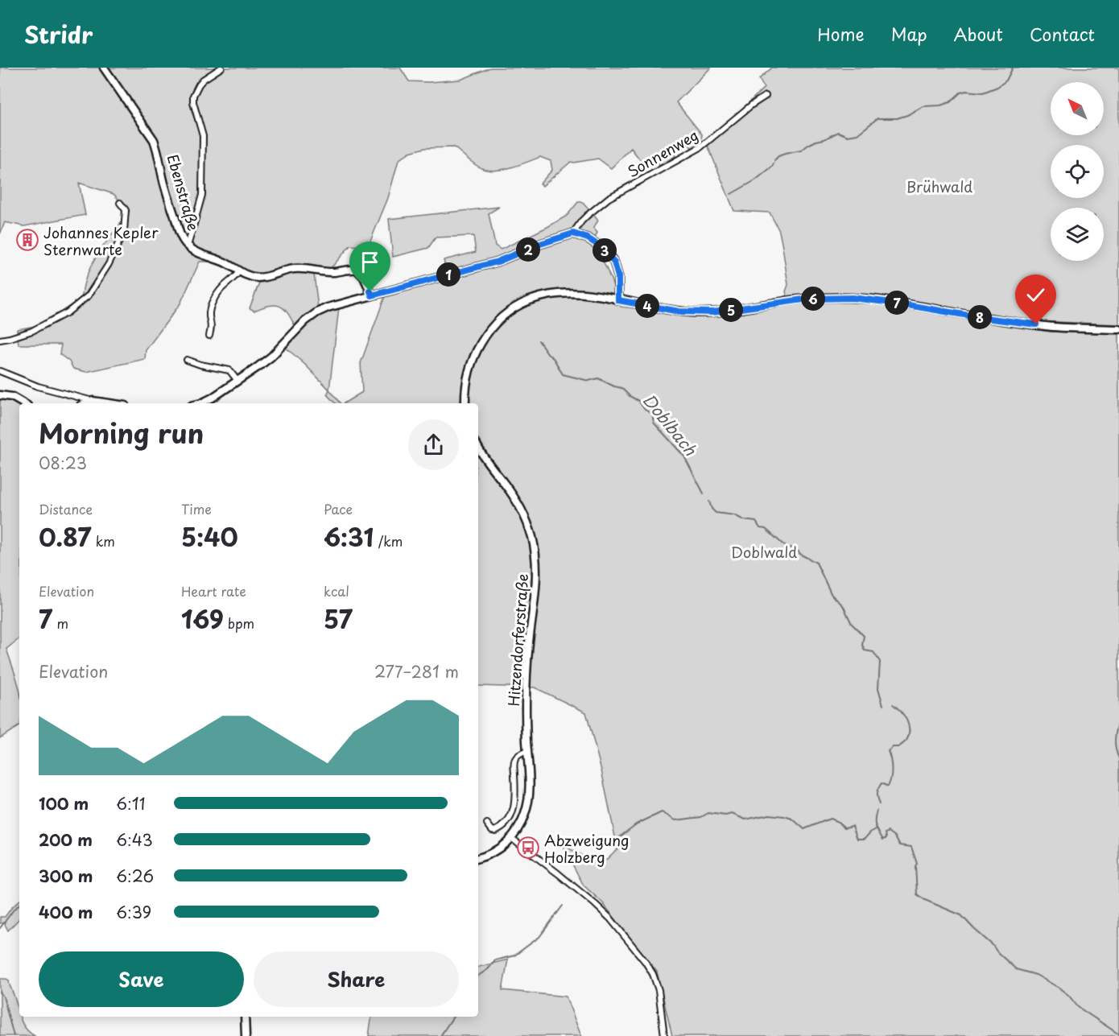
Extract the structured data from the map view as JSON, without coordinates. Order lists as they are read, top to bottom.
{
  "streets": {
    "main road": ["Ebenstraße", "Hitzendorferstraße"],
    "street": ["Sonnenweg"]
  },
  "water": ["Doblbach"],
  "parks": ["Brühwald", "Doblwald"],
  "places": {
    "building": ["Johannes Kepler Sternwarte"],
    "bus stop": ["Abzweigung Holzberg"]
  },
  "north": "top left",
  "page": {
    "header": "Stridr",
    "nav": [
      "Home",
      "Map",
      "About",
      "Contact"
    ],
    "pins": [
      "2",
      "3",
      "1",
      "6",
      "7",
      "4",
      "5",
      "8"
    ],
    "heading": ["Morning run", "08:23"],
    "stats": [
      ["Distance", "0.87 km"],
      ["Time", "5:40"],
      ["Pace", "6:31 /km"],
      ["Elevation", "7 m"],
      ["Heart rate", "169 bpm"],
      ["kcal", "57"]
    ],
    "chart": ["Elevation", "277–281 m"],
    "list": [
      {
        "name": "100 m",
        "note": "6:11"
      },
      {
        "name": "200 m",
        "note": "6:43"
      },
      {
        "name": "300 m",
        "note": "6:26"
      },
      {
        "name": "400 m",
        "note": "6:39"
      }
    ],
    "buttons": ["Save", "Share"]
  }
}
